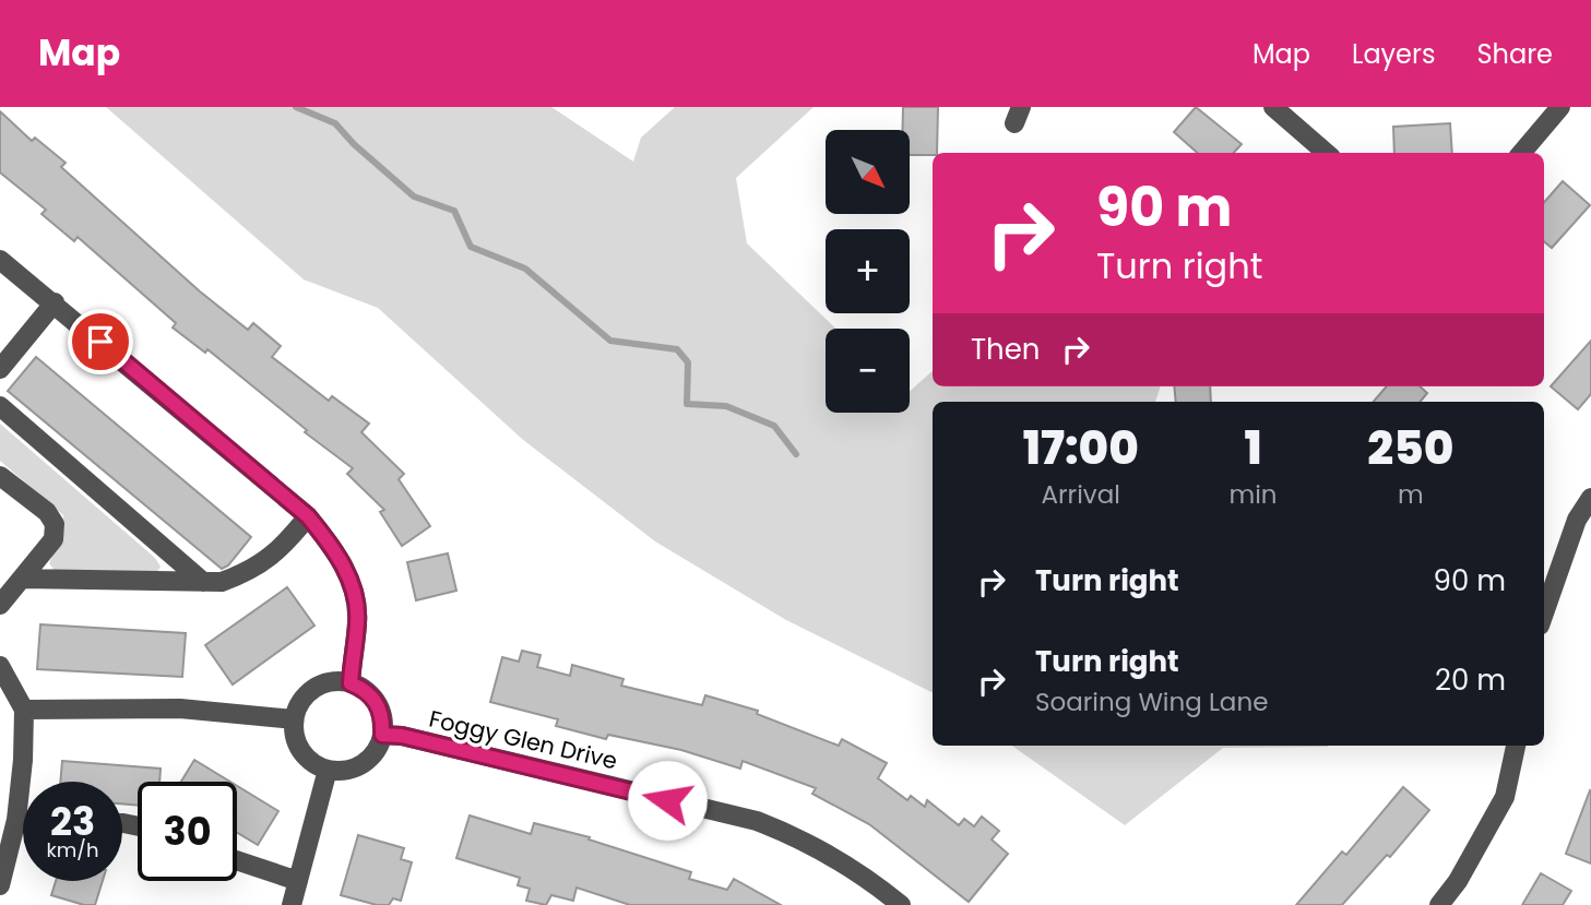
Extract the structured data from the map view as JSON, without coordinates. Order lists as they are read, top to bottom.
{
  "streets": {
    "street": ["Foggy Glen Drive"]
  },
  "north": "bottom right",
  "page": {
    "header": "Map",
    "nav": ["Map", "Layers", "Share"],
    "map_buttons": ["+", "−"],
    "turn": ["90 m", "Turn right"],
    "then": "Then",
    "eta": [
      "17:00",
      "Arrival",
      "1",
      "min",
      "250",
      "m"
    ],
    "list": [
      {
        "name": "Turn right",
        "value": "90 m"
      },
      {
        "name": "Turn right",
        "note": "Soaring Wing Lane",
        "value": "20 m"
      }
    ],
    "speed": "23 km/h",
    "limit": "30"
  }
}
